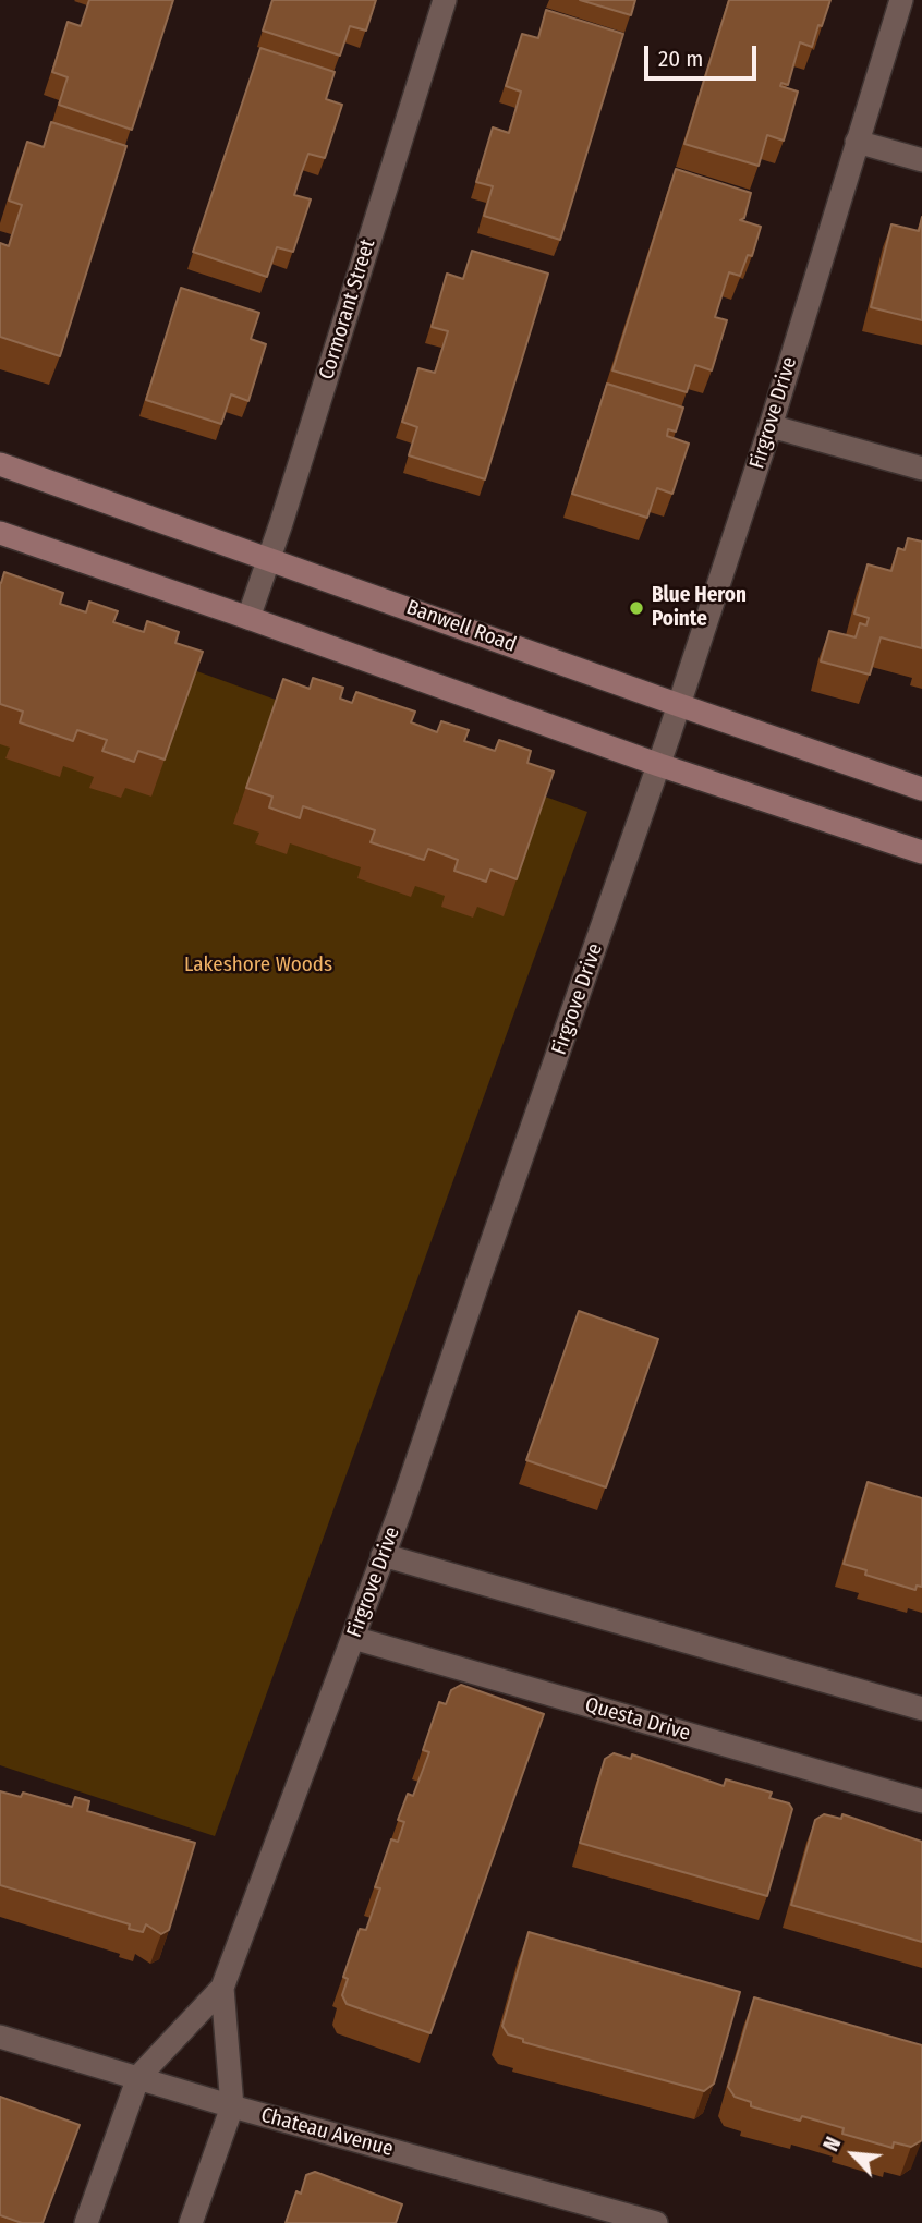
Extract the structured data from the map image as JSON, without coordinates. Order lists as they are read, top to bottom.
{
  "streets": {
    "main road": ["Banwell Road"],
    "street": [
      "Cormorant Street",
      "Firgrove Drive",
      "Questa Drive",
      "Chateau Avenue"
    ]
  },
  "crossings": [
    ["Cormorant Street", "Banwell Road"],
    ["Firgrove Drive", "Banwell Road"],
    ["Firgrove Drive", "Questa Drive"],
    ["Firgrove Drive", "Chateau Avenue"]
  ],
  "parks": ["Lakeshore Woods"],
  "places": ["Blue Heron Pointe"],
  "scale_bar": "20 m",
  "north": "top left"
}
